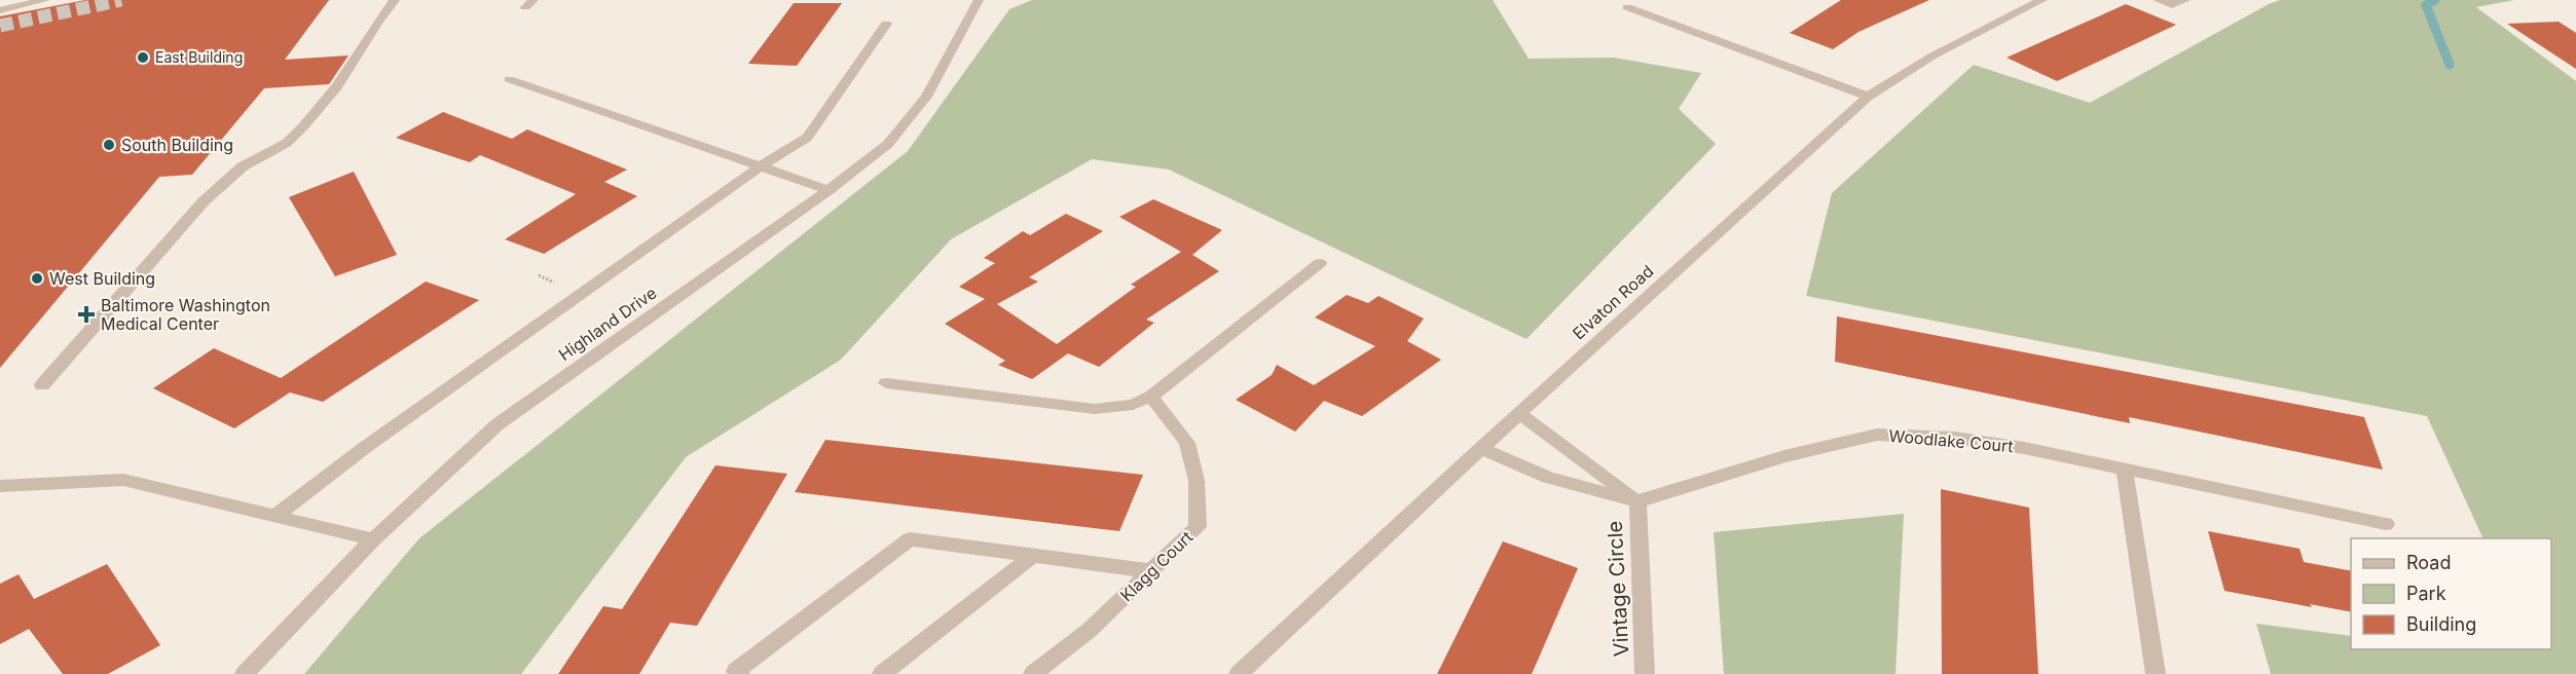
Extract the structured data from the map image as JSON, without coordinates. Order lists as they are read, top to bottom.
{
  "streets": {
    "street": [
      "Elvaton Road",
      "Highland Drive",
      "Woodlake Court",
      "Klagg Court",
      "Vintage Circle"
    ]
  },
  "crossings": [
    ["Elvaton Road", "Vintage Circle"],
    ["Woodlake Court", "Vintage Circle"]
  ],
  "places": {
    "other": ["East Building", "South Building", "West Building"],
    "health": ["Baltimore Washington Medical Center"]
  },
  "legend": ["Road", "Park", "Building"]
}
